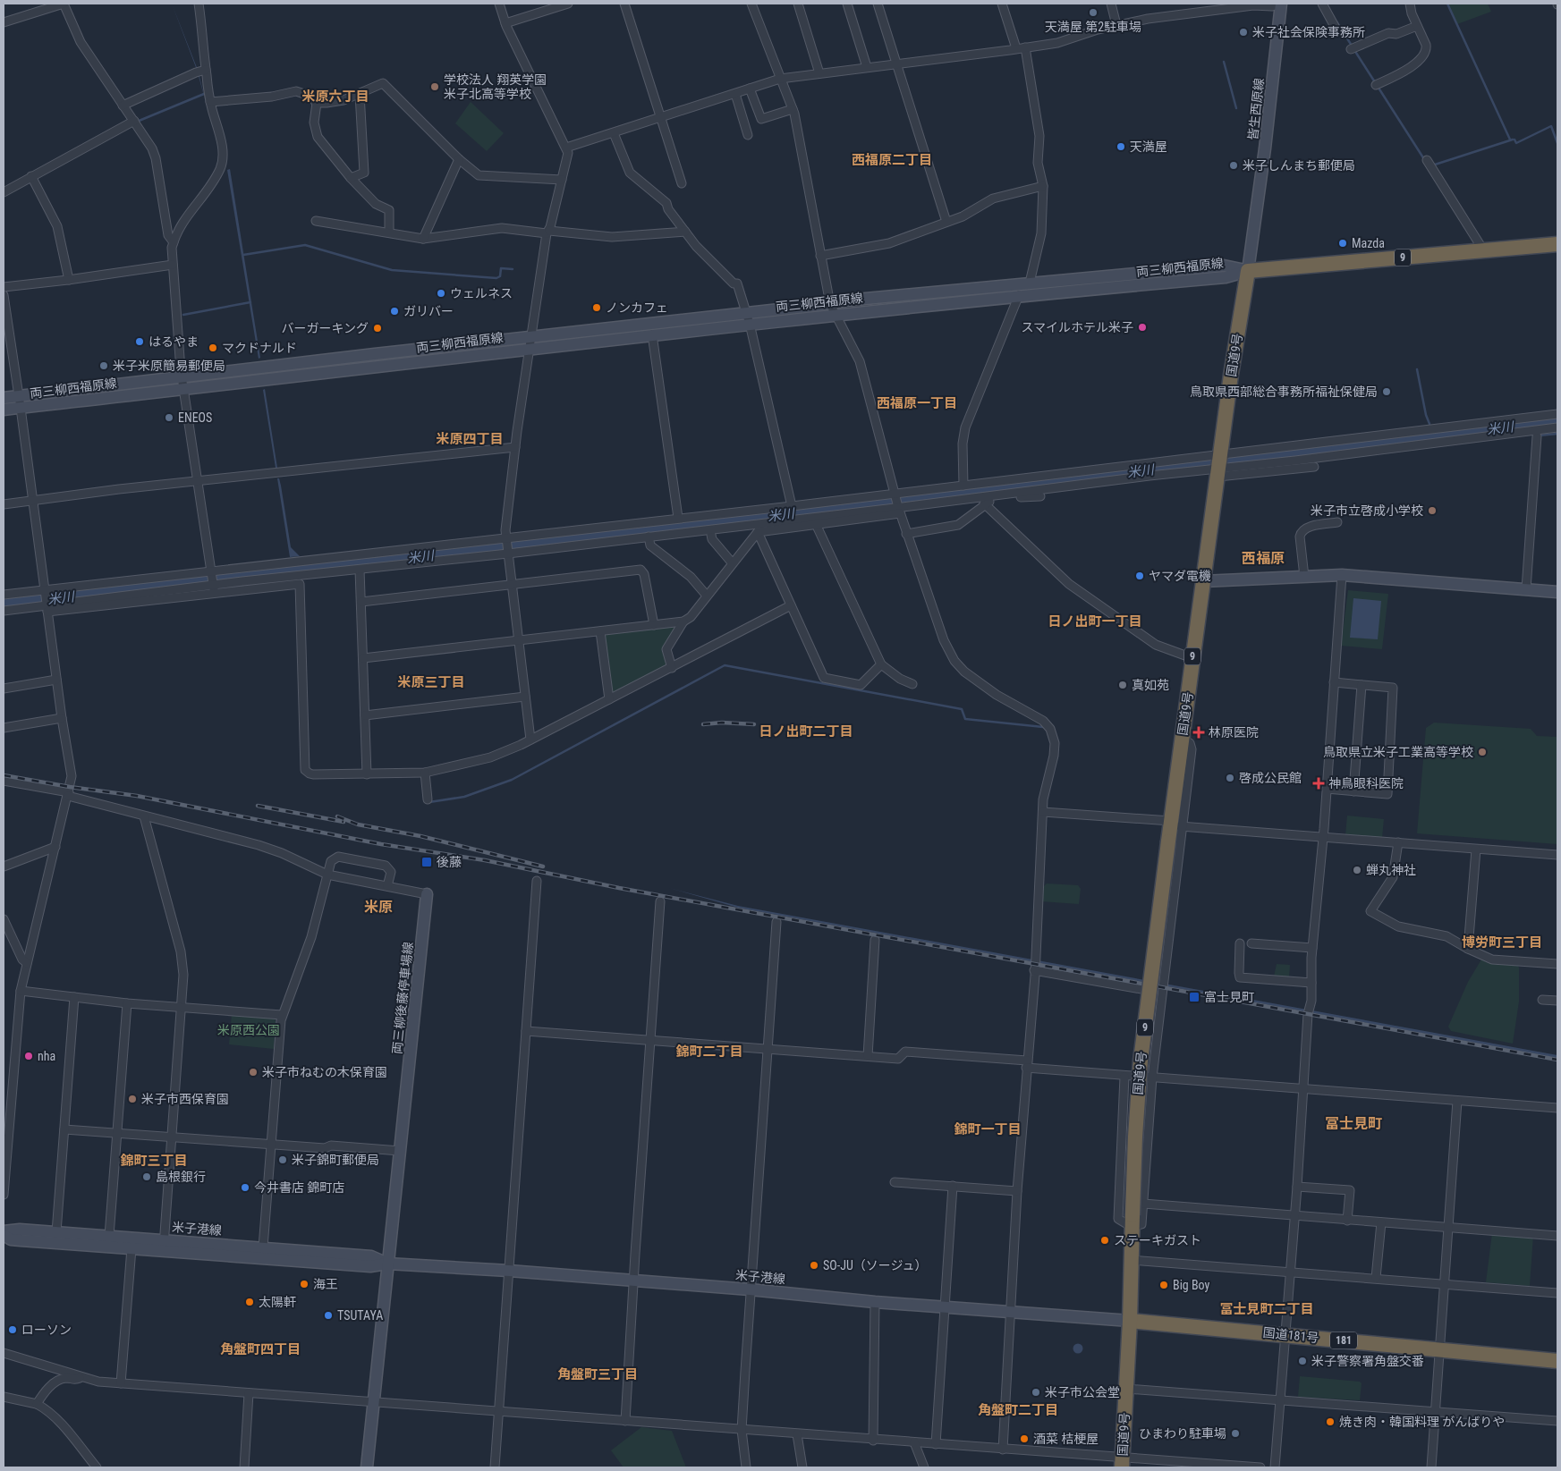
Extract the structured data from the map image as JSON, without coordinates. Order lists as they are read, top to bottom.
{
  "streets": {
    "highway": [
      "9",
      "国道9号",
      "国道181号",
      "181"
    ],
    "main road": [
      "皆生西原線",
      "両三柳西福原線",
      "両三柳後藤停車場線",
      "米子港線"
    ]
  },
  "crossings": [
    ["皆生西原線", "9"],
    ["皆生西原線", "両三柳西福原線"],
    ["皆生西原線", "国道9号"],
    ["9", "両三柳西福原線"],
    ["9", "国道9号"],
    ["両三柳西福原線", "国道9号"],
    ["国道9号", "米子港線"],
    ["国道9号", "国道181号"],
    ["両三柳後藤停車場線", "米子港線"],
    ["米子港線", "国道181号"]
  ],
  "districts": [
    "米原六丁目",
    "西福原二丁目",
    "西福原一丁目",
    "米原四丁目",
    "西福原",
    "日ノ出町一丁目",
    "米原三丁目",
    "日ノ出町二丁目",
    "米原",
    "博労町三丁目",
    "錦町二丁目",
    "冨士見町",
    "錦町一丁目",
    "錦町三丁目",
    "冨士見町二丁目",
    "角盤町四丁目",
    "角盤町三丁目",
    "角盤町二丁目"
  ],
  "water": ["米川"],
  "parks": ["米原西公園"],
  "places": {
    "other": [
      "天満屋 第2駐車場",
      "米子社会保険事務所",
      "学校法人 翔英学園 米子北高等学校",
      "天満屋",
      "米子しんまち郵便局",
      "Mazda",
      "ウェルネス",
      "ノンカフェ",
      "ガリバー",
      "スマイルホテル米子",
      "バーガーキング",
      "はるやま",
      "マクドナルド",
      "米子米原簡易郵便局",
      "鳥取県西部総合事務所福祉保健局",
      "ENEOS",
      "米子市立啓成小学校",
      "ヤマダ電機",
      "真如苑",
      "鳥取県立米子工業高等学校",
      "啓成公民館",
      "蝉丸神社",
      "nha",
      "米子市ねむの木保育園",
      "米子市西保育園",
      "米子錦町郵便局",
      "島根銀行",
      "今井書店 錦町店",
      "ステーキガスト",
      "SO-JU（ソージュ）",
      "海王",
      "Big Boy",
      "太陽軒",
      "TSUTAYA",
      "ローソン",
      "米子警察署角盤交番",
      "米子市公会堂",
      "焼き肉・韓国料理 がんばりや",
      "ひまわり駐車場",
      "酒菜 桔梗屋"
    ],
    "health": ["林原医院", "神鳥眼科医院"],
    "transit": ["後藤", "富士見町"]
  }
}
